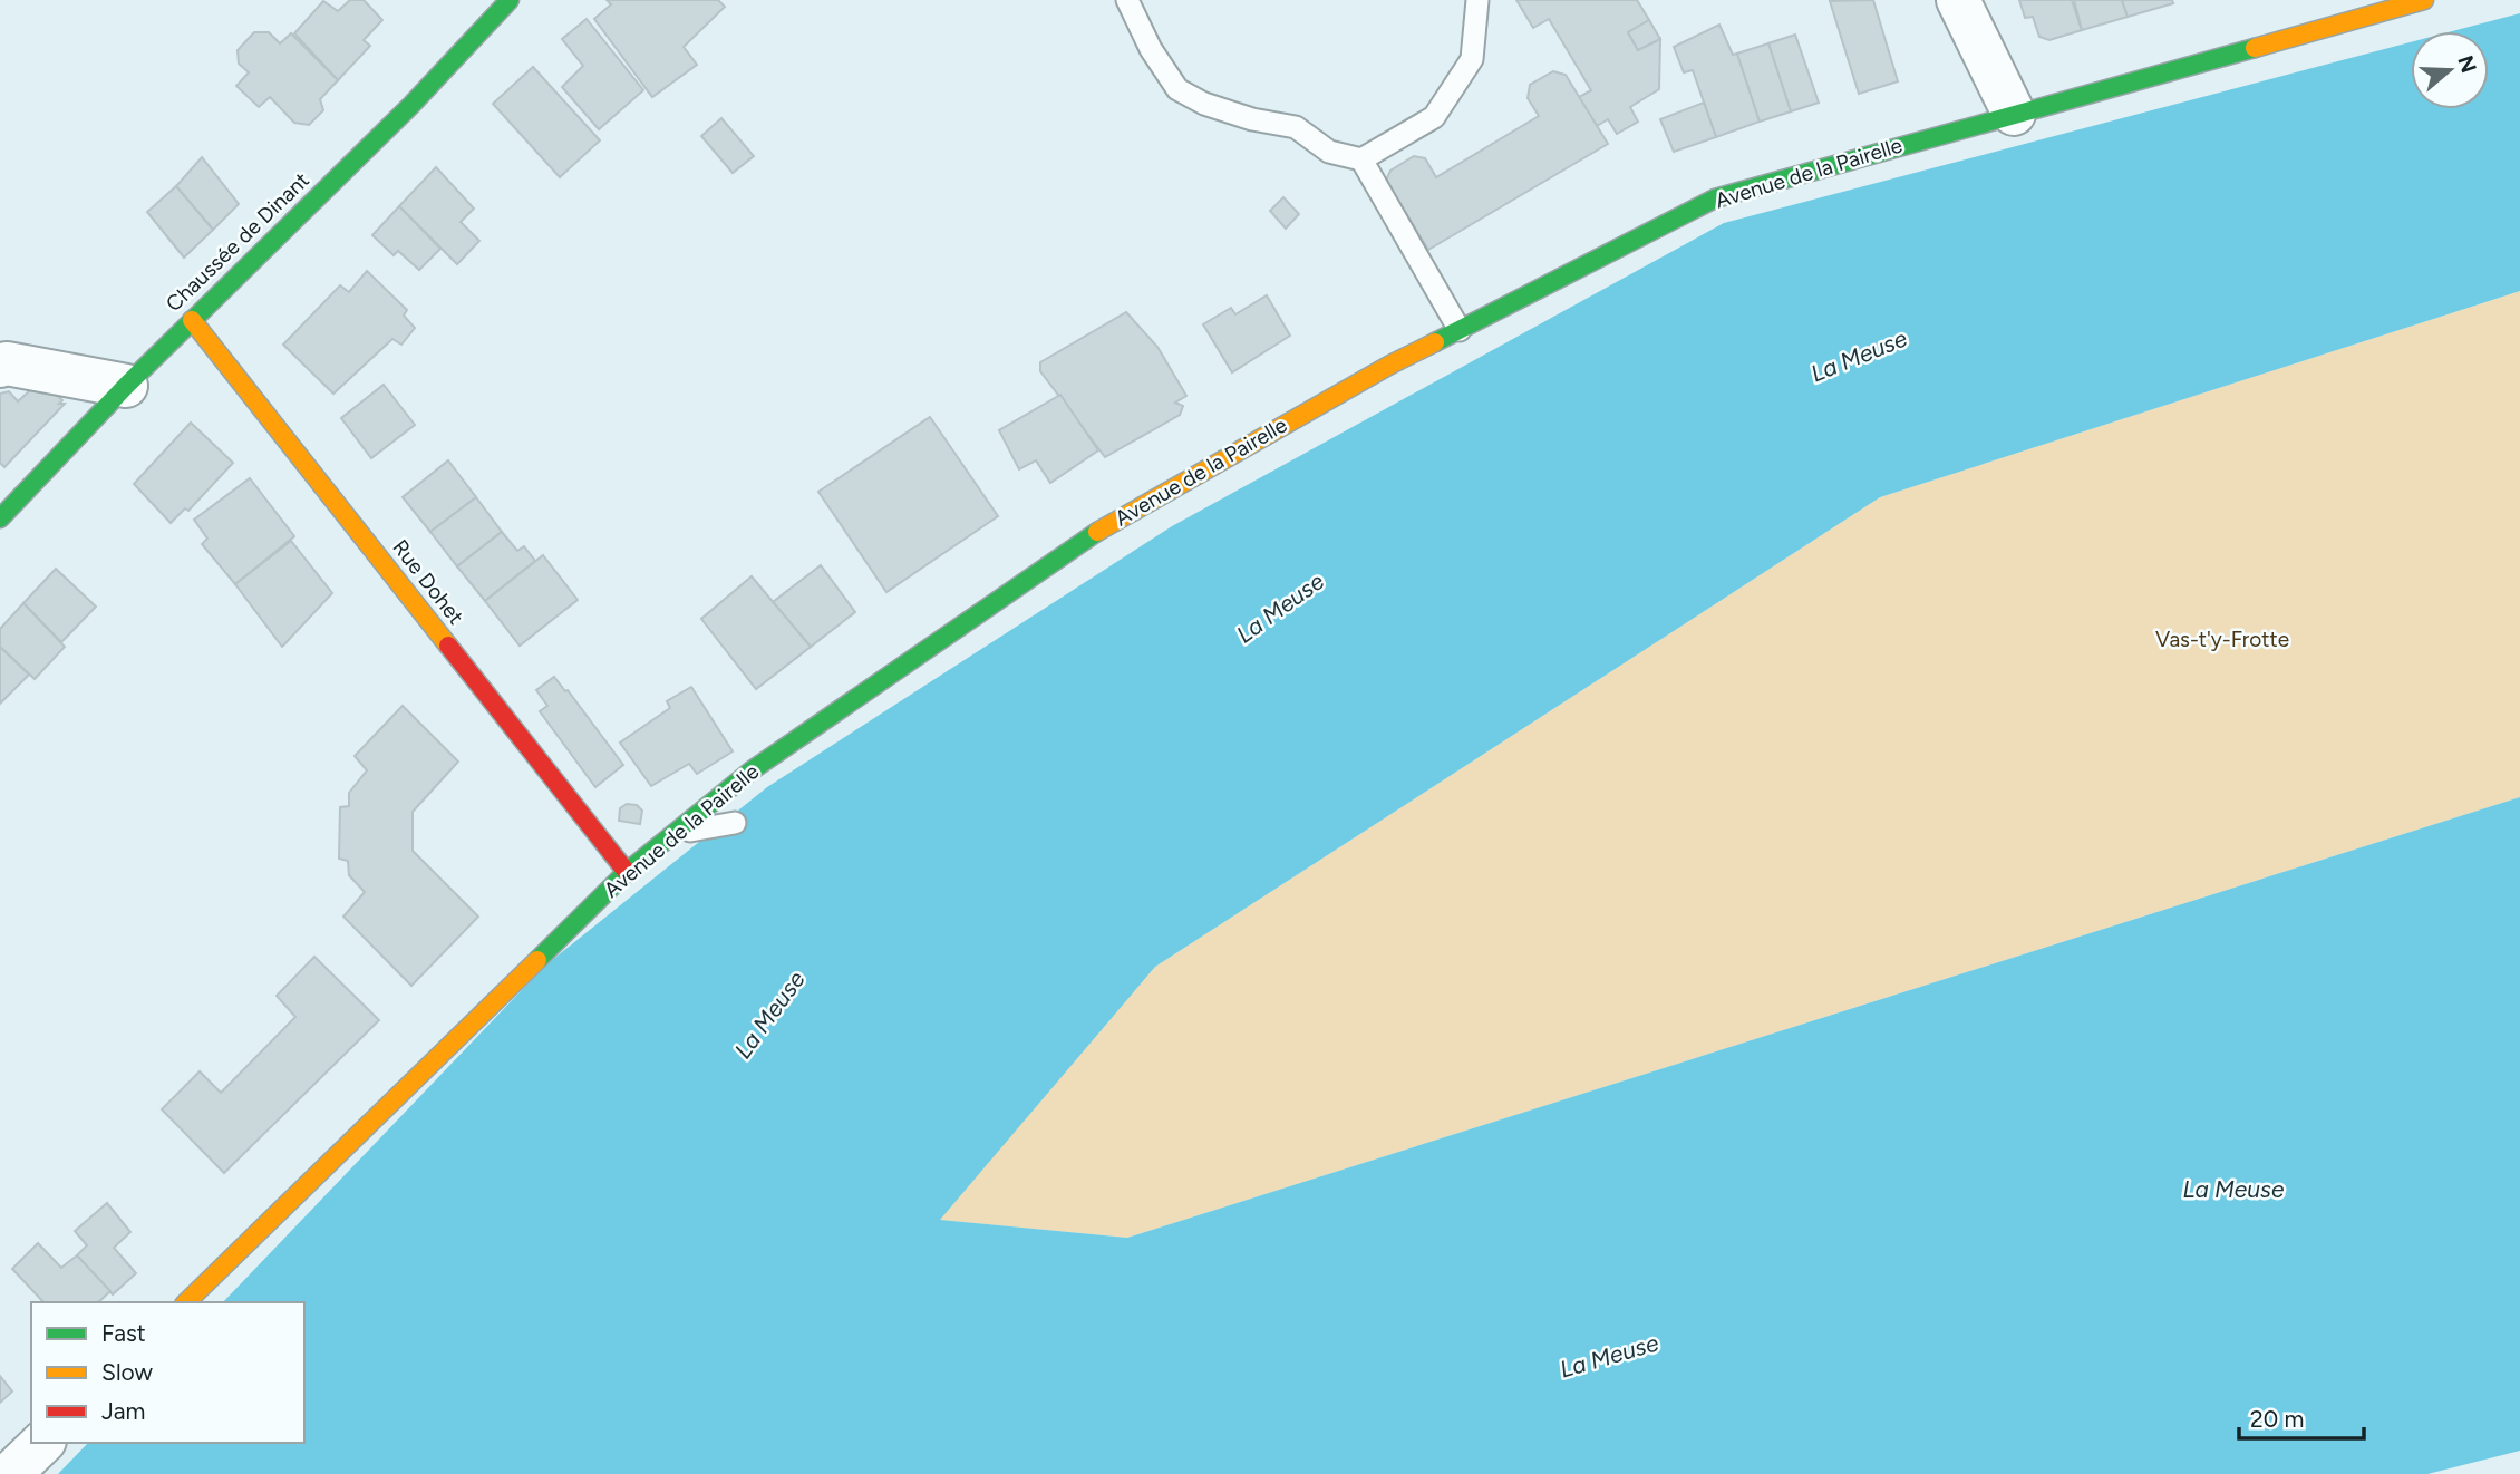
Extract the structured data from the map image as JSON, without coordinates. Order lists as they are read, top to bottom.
{
  "streets": {
    "street": ["Avenue de la Pairelle", "Chaussée de Dinant", "Rue Dohet"]
  },
  "crossings": [
    ["Avenue de la Pairelle", "Rue Dohet"],
    ["Chaussée de Dinant", "Rue Dohet"]
  ],
  "water": ["La Meuse"],
  "parks": ["Vas-t'y-Frotte"],
  "legend": ["Fast", "Slow", "Jam"],
  "scale_bar": "20 m",
  "north": "right"
}
